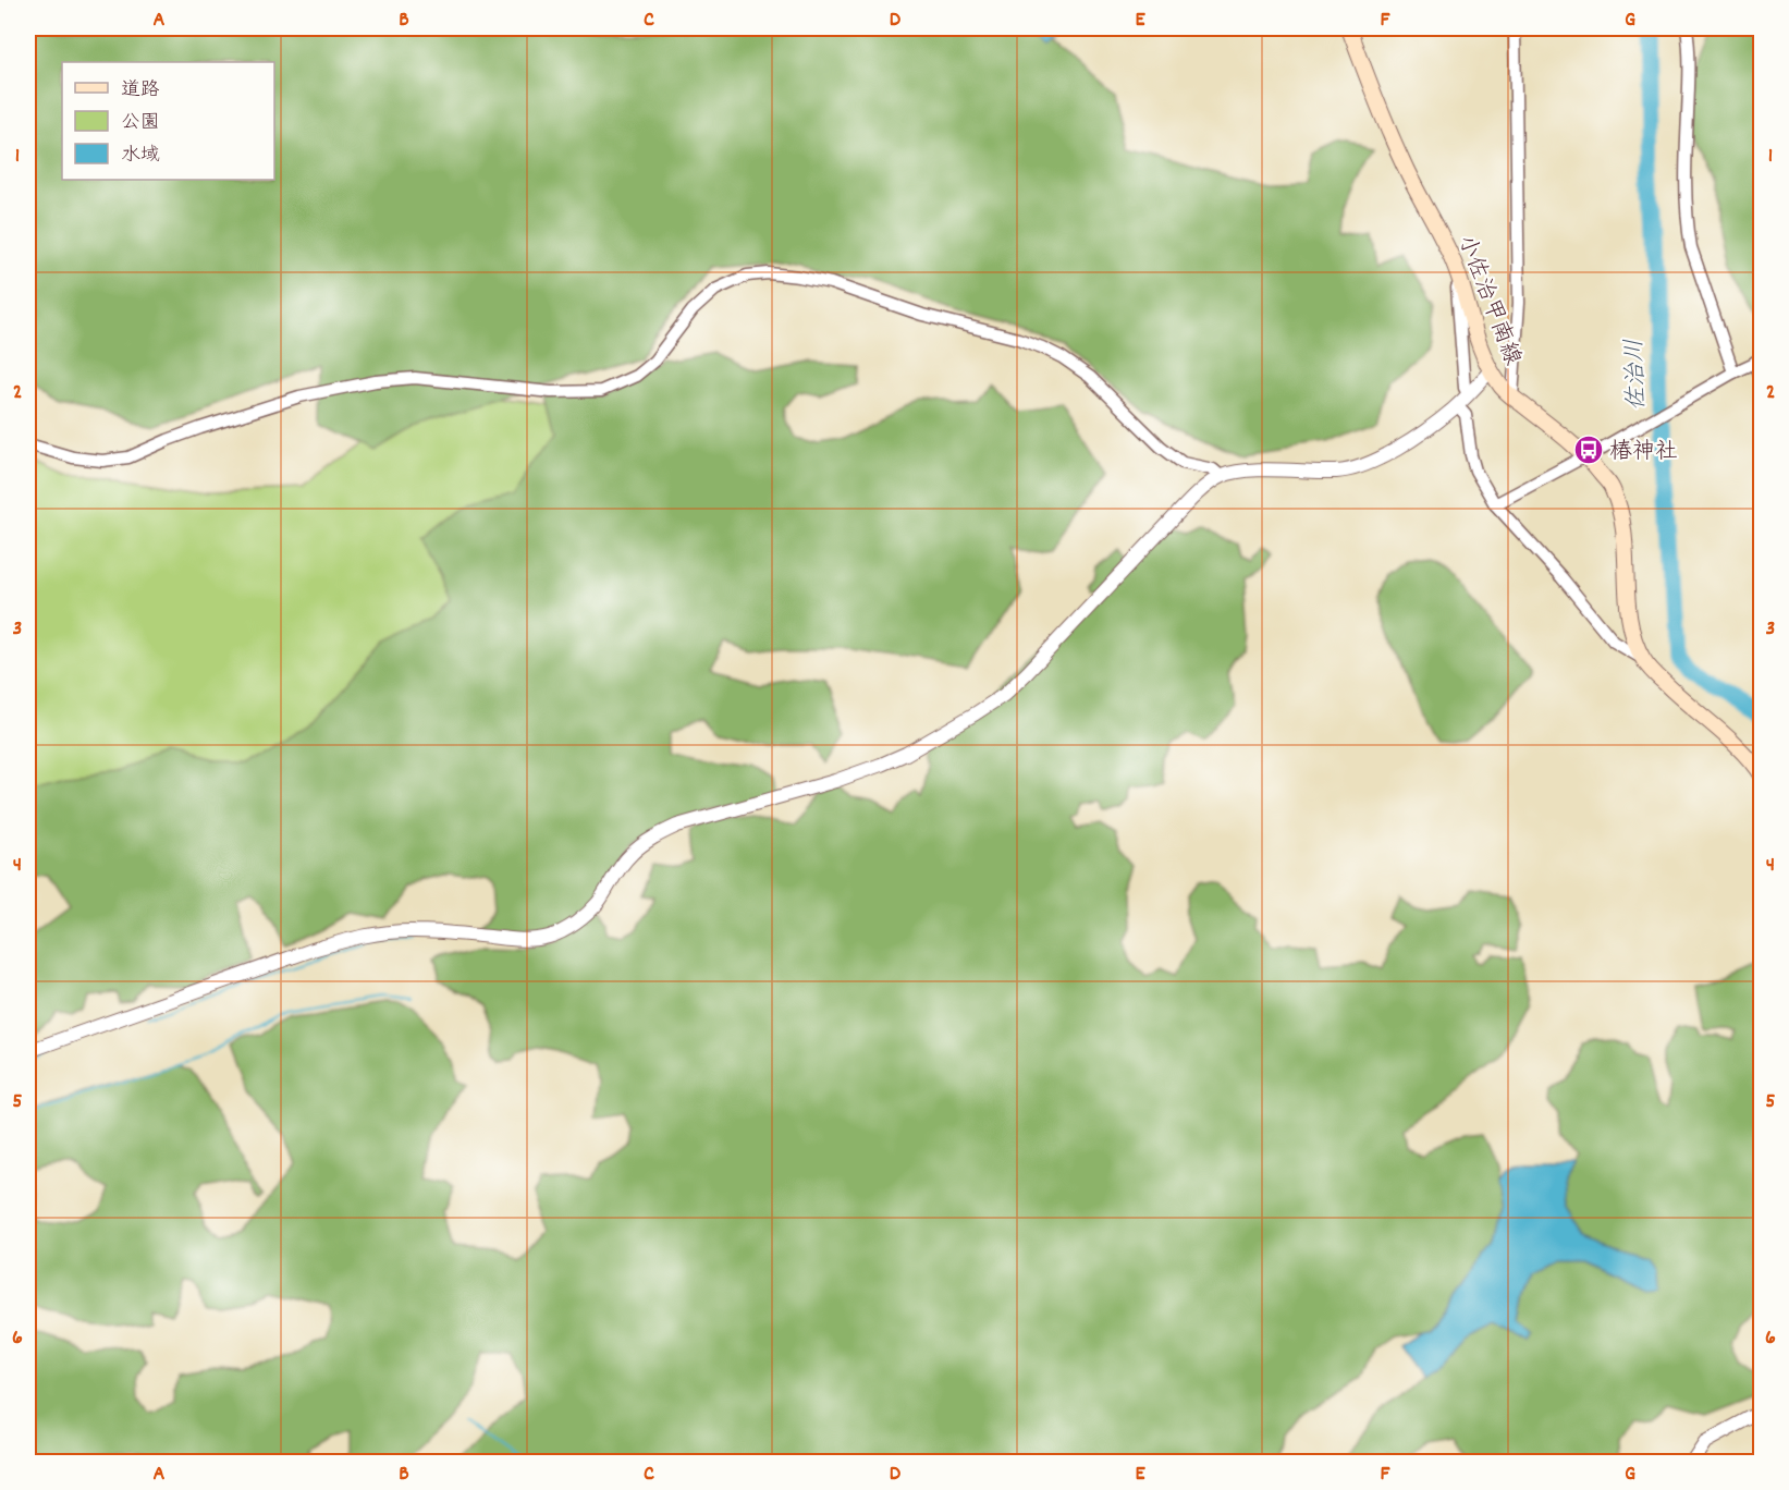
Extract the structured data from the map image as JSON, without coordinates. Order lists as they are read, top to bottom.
{
  "streets": {
    "main road": ["小佐治甲南線"]
  },
  "water": ["佐治川"],
  "places": {
    "bus stop": ["椿神社"]
  },
  "legend": ["道路", "公園", "水域"],
  "grid": {
    "columns": [
      "A",
      "B",
      "C",
      "D",
      "E",
      "F",
      "G"
    ],
    "rows": [
      "1",
      "2",
      "3",
      "4",
      "5",
      "6"
    ]
  }
}
